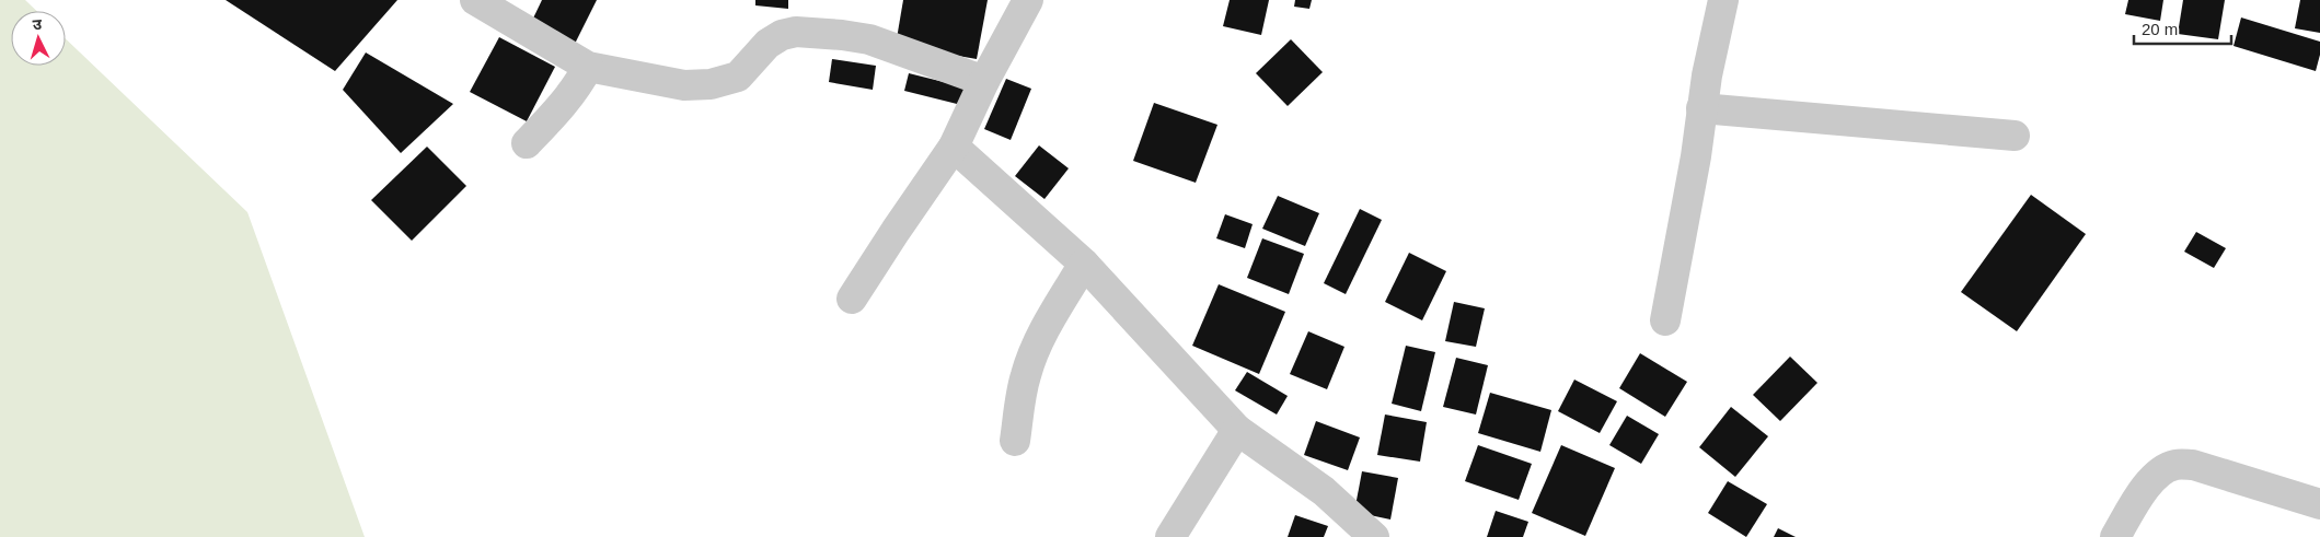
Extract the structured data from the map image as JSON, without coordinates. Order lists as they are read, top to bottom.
{
  "scale_bar": "20 m",
  "north": "top"
}
